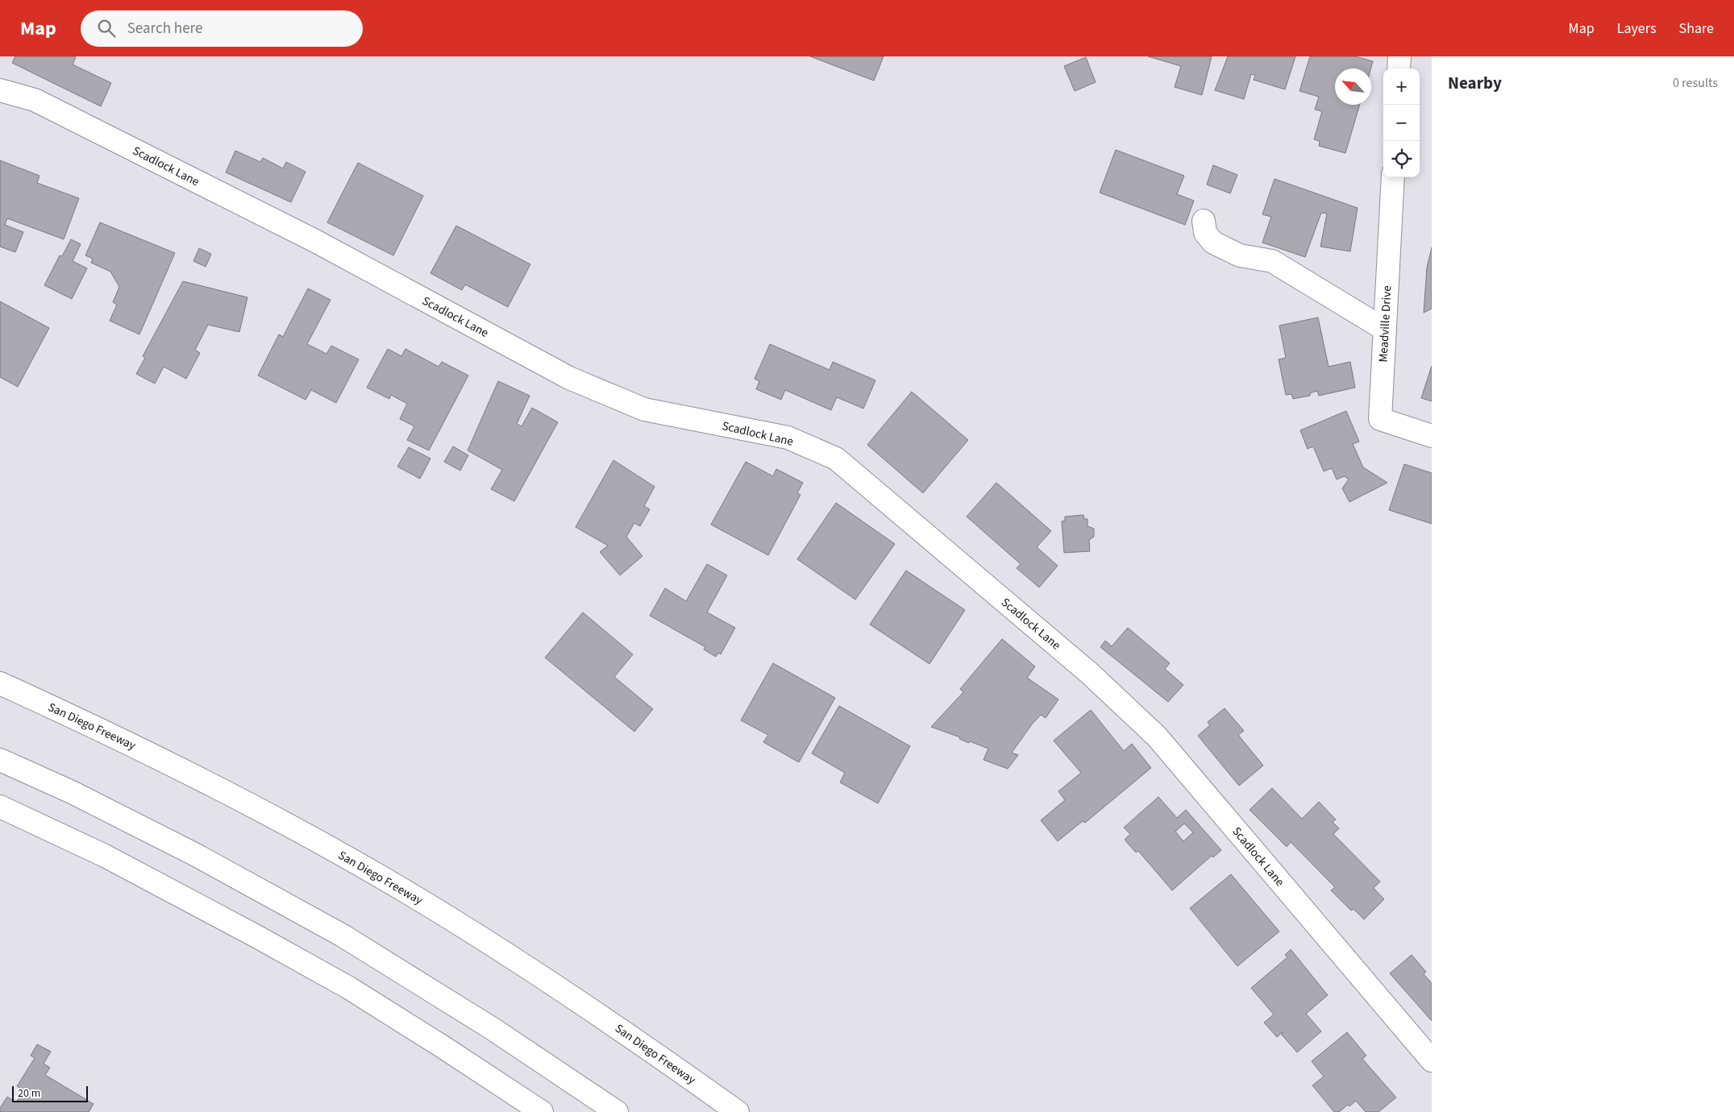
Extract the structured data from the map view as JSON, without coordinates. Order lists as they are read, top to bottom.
{
  "streets": {
    "main road": ["Scadlock Lane", "Meadville Drive", "San Diego Freeway"]
  },
  "scale_bar": "20 m",
  "north": "top left",
  "page": {
    "header": "Map",
    "search": "Search here",
    "nav": ["Map", "Layers", "Share"],
    "heading": ["Nearby", "0 results"],
    "map_buttons": ["+", "−"],
    "scale": "20 m"
  }
}
